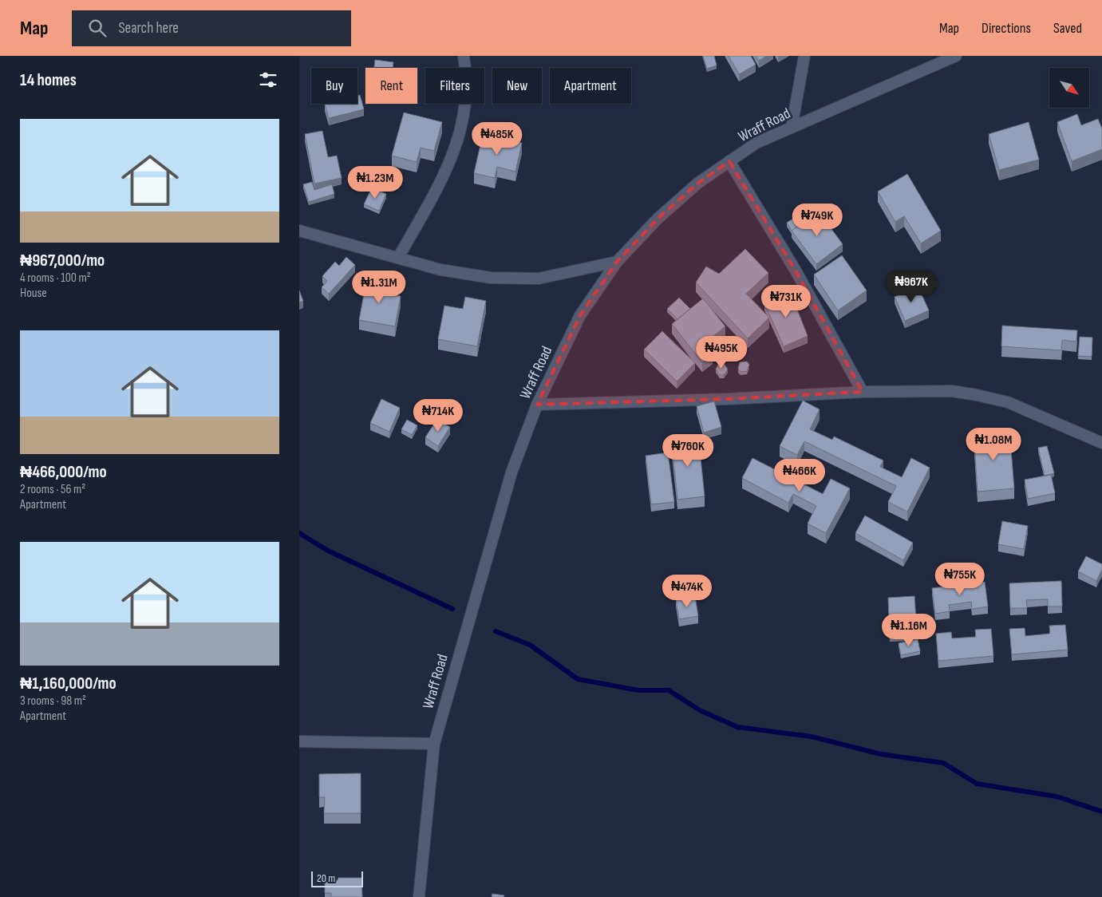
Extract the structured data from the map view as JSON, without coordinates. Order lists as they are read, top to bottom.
{
  "streets": {
    "street": ["Wraff Road"]
  },
  "scale_bar": "20 m",
  "north": "bottom right",
  "page": {
    "header": "Map",
    "search": "Search here",
    "nav": ["Map", "Directions", "Saved"],
    "heading": "14 homes",
    "chip": [
      "Buy",
      "Rent",
      "Filters",
      "New",
      "Apartment"
    ],
    "list": [
      {
        "name": "₦967,000/mo",
        "note": "4 rooms · 100 m² · House"
      },
      {
        "name": "₦466,000/mo",
        "note": "2 rooms · 56 m² · Apartment"
      },
      {
        "name": "₦1,160,000/mo",
        "note": "3 rooms · 98 m² · Apartment"
      }
    ],
    "price": [
      "₦485K",
      "₦1.23M",
      "₦749K",
      "₦967K",
      "₦1.31M",
      "₦731K",
      "₦495K",
      "₦714K",
      "₦1.08M",
      "₦760K",
      "₦466K",
      "₦755K",
      "₦474K",
      "₦1.16M"
    ],
    "scale": "20 m"
  }
}
